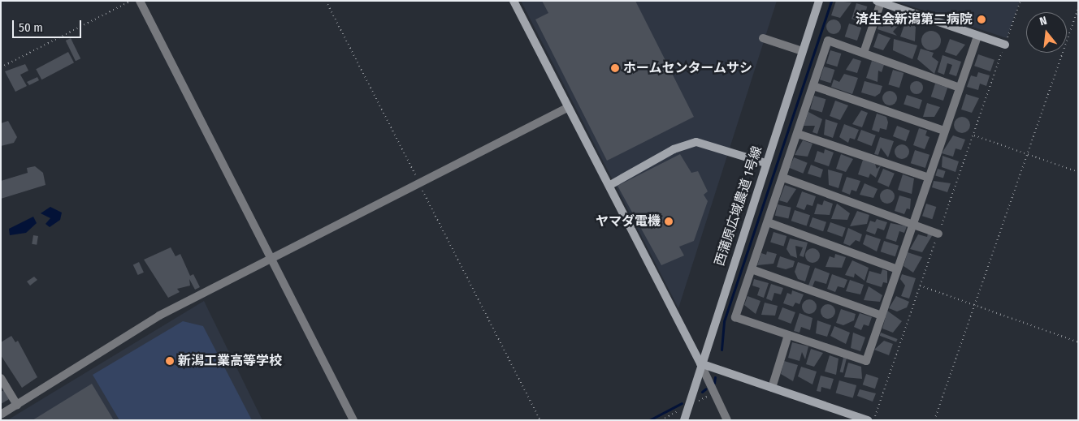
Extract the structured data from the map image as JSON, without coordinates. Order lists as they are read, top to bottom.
{
  "streets": {
    "street": ["西蒲原広域農道 1号線"]
  },
  "places": [
    "済生会新潟第二病院",
    "ホームセンタームサシ",
    "ヤマダ電機",
    "新潟工業高等学校"
  ],
  "scale_bar": "50 m",
  "north": "top"
}
